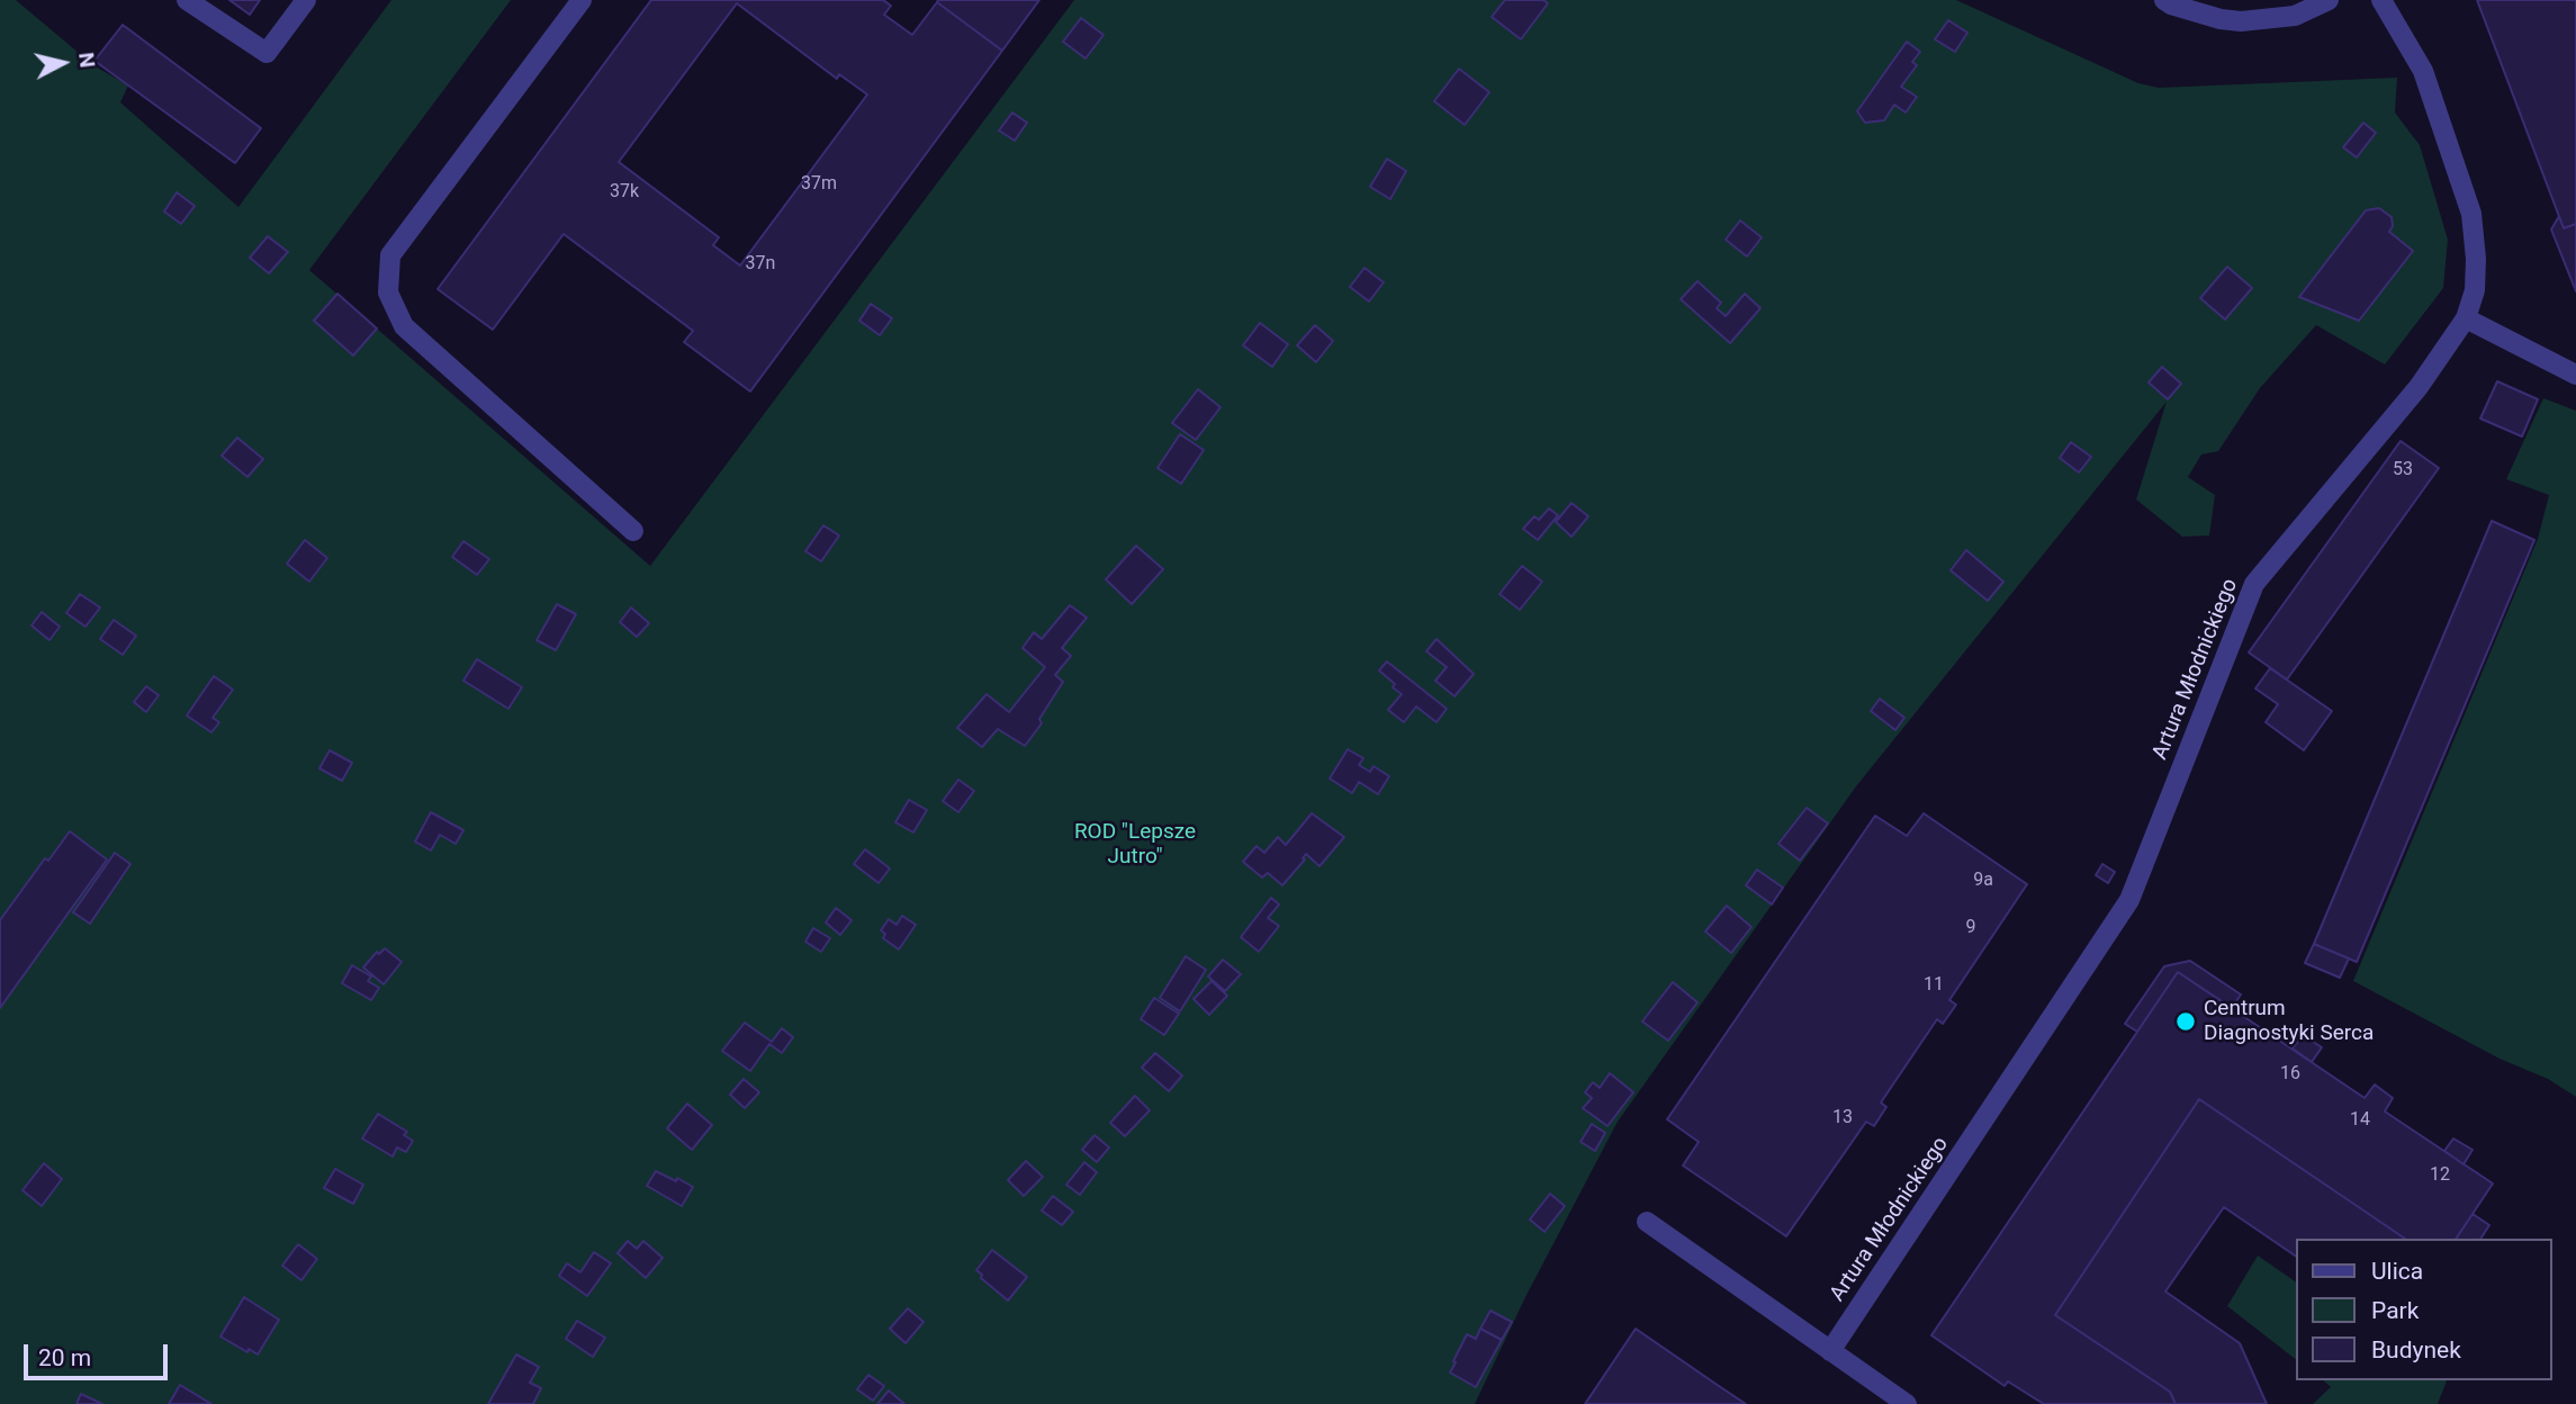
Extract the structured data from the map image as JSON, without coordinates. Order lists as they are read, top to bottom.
{
  "streets": {
    "street": ["Artura Młodnickiego"]
  },
  "parks": ["ROD \"Lepsze Jutro\""],
  "places": ["Centrum Diagnostyki Serca"],
  "house_numbers": [
    "37m",
    "37k",
    "37n",
    "53",
    "9a",
    "9",
    "11",
    "16",
    "13",
    "14",
    "12"
  ],
  "legend": ["Ulica", "Park", "Budynek"],
  "scale_bar": "20 m",
  "north": "right"
}
